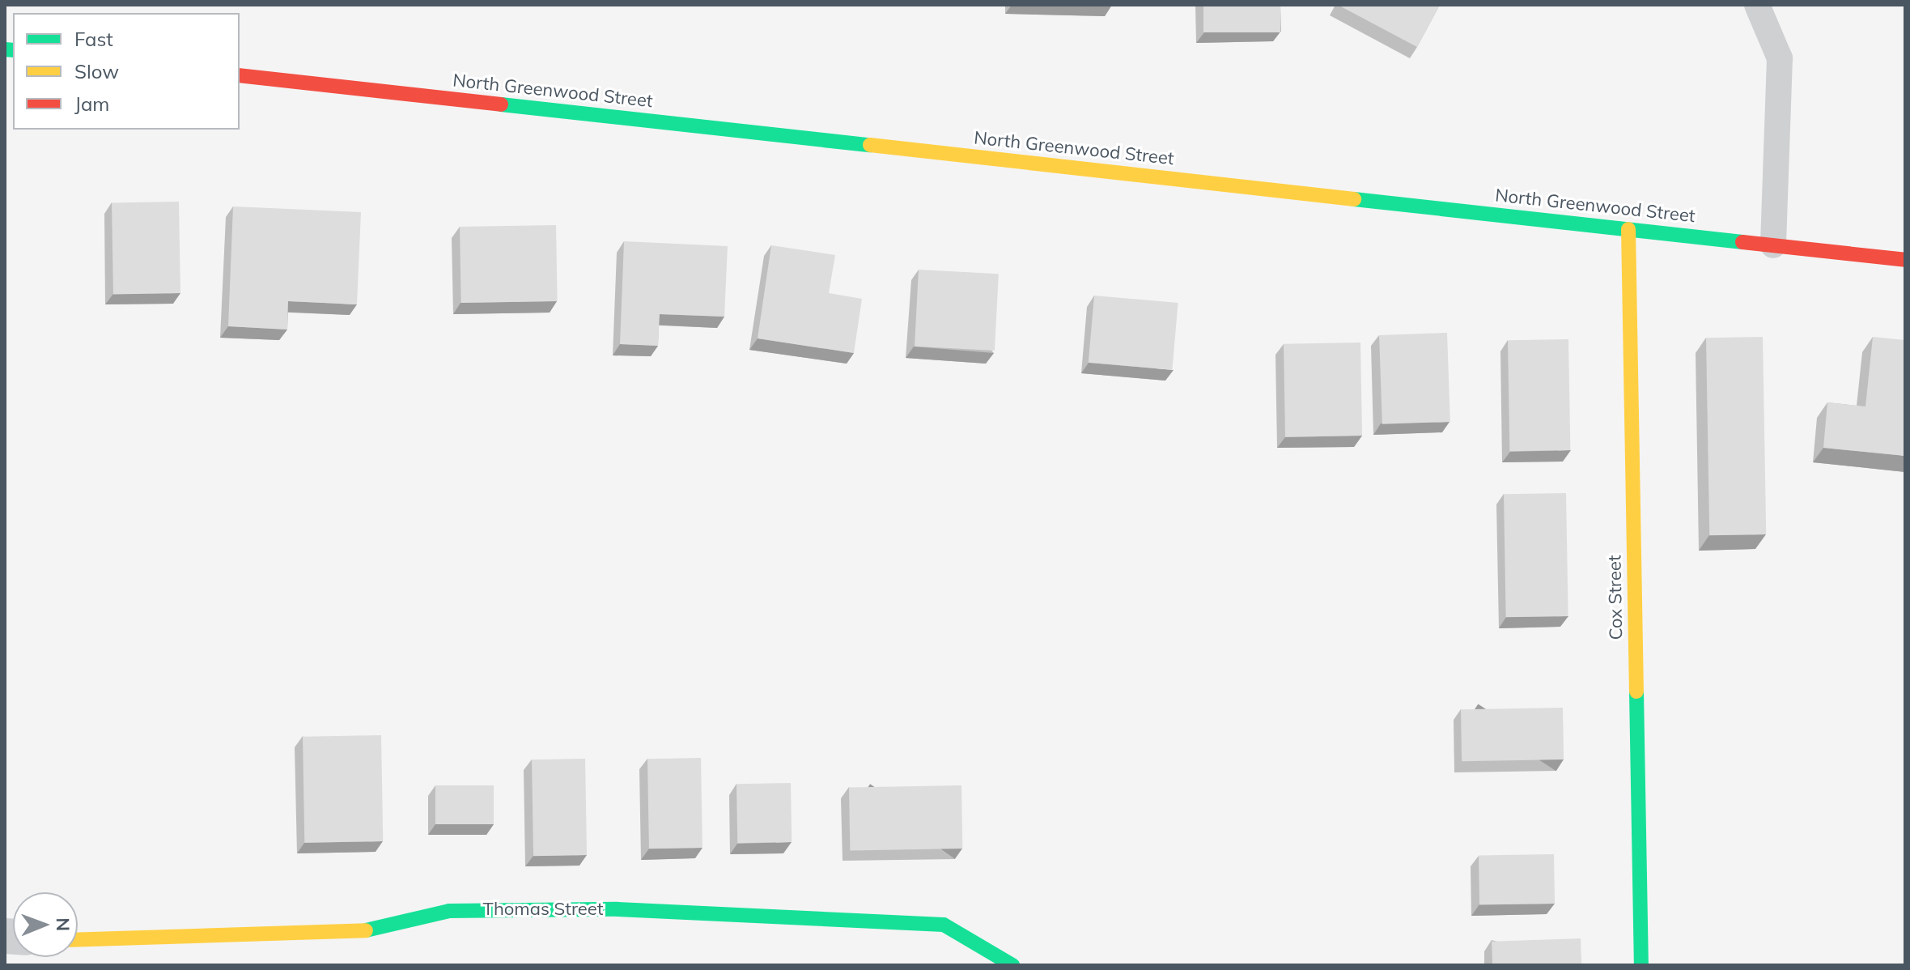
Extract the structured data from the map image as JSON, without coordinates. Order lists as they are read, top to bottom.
{
  "streets": {
    "main road": ["North Greenwood Street", "Cox Street", "Thomas Street"]
  },
  "crossings": [
    ["North Greenwood Street", "Cox Street"]
  ],
  "legend": ["Fast", "Slow", "Jam"],
  "north": "right"
}
